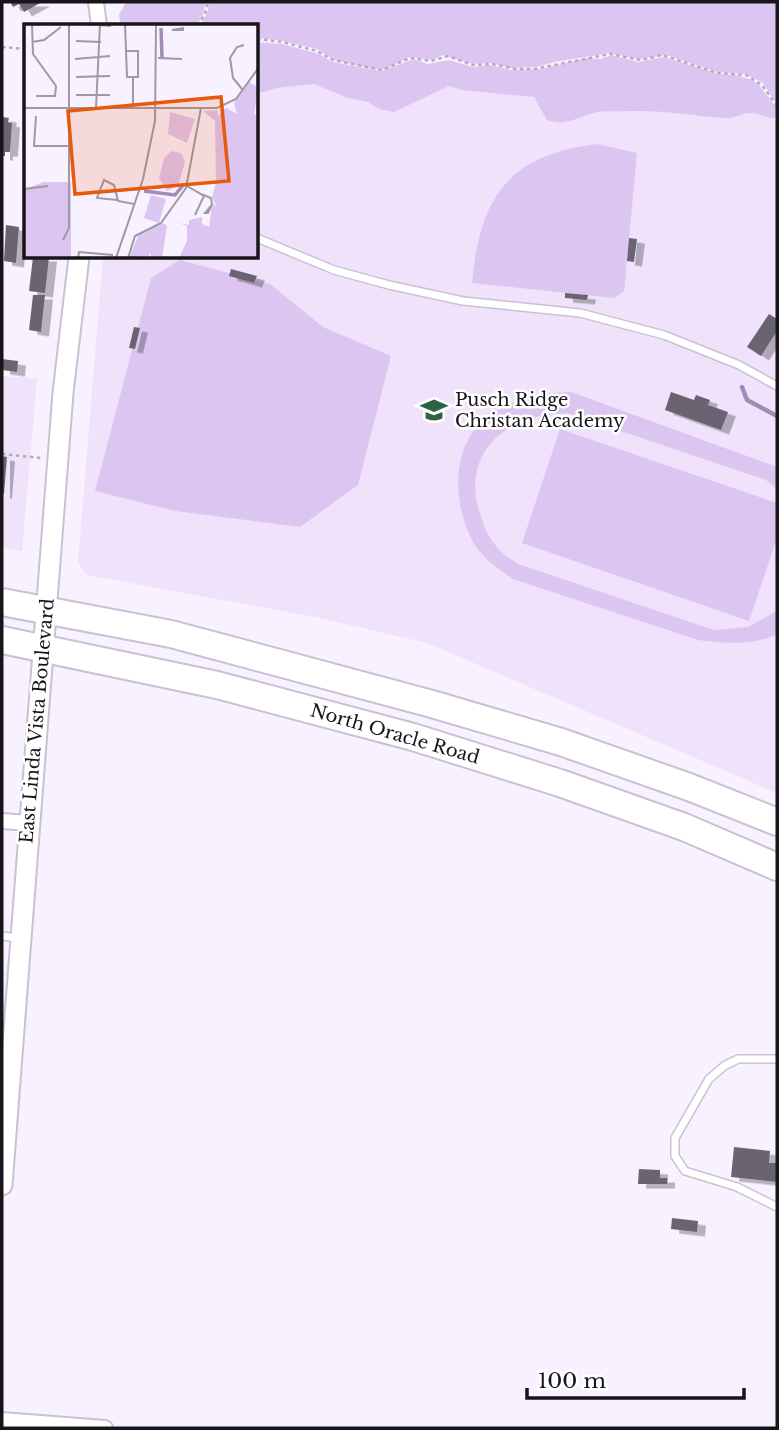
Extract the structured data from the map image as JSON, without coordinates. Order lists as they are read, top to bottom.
{
  "streets": {
    "highway": ["North Oracle Road"],
    "street": ["East Linda Vista Boulevard"]
  },
  "crossings": [
    ["East Linda Vista Boulevard", "North Oracle Road"]
  ],
  "places": {
    "school or university": ["Pusch Ridge Christan Academy"]
  },
  "scale_bar": "100 m"
}
